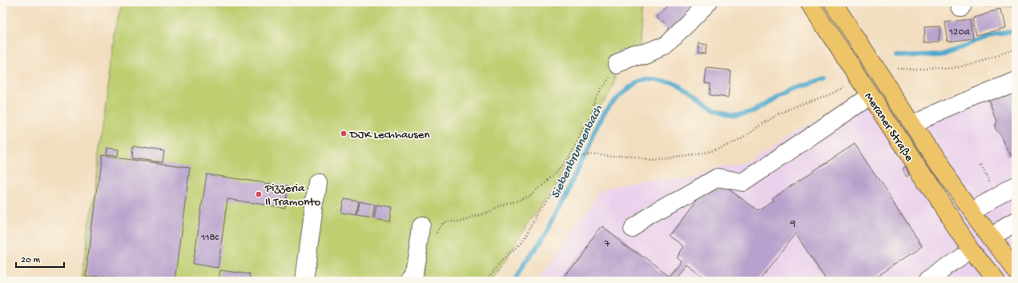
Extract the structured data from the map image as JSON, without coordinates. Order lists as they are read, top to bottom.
{
  "streets": {
    "main road": ["Meraner Straße"]
  },
  "water": ["Siebenbrunnenbach"],
  "places": ["DJK Lechhausen", "Pizzeria Il Tramonto"],
  "house_numbers": [
    "120a",
    "9",
    "118c",
    "7"
  ],
  "scale_bar": "20 m"
}
